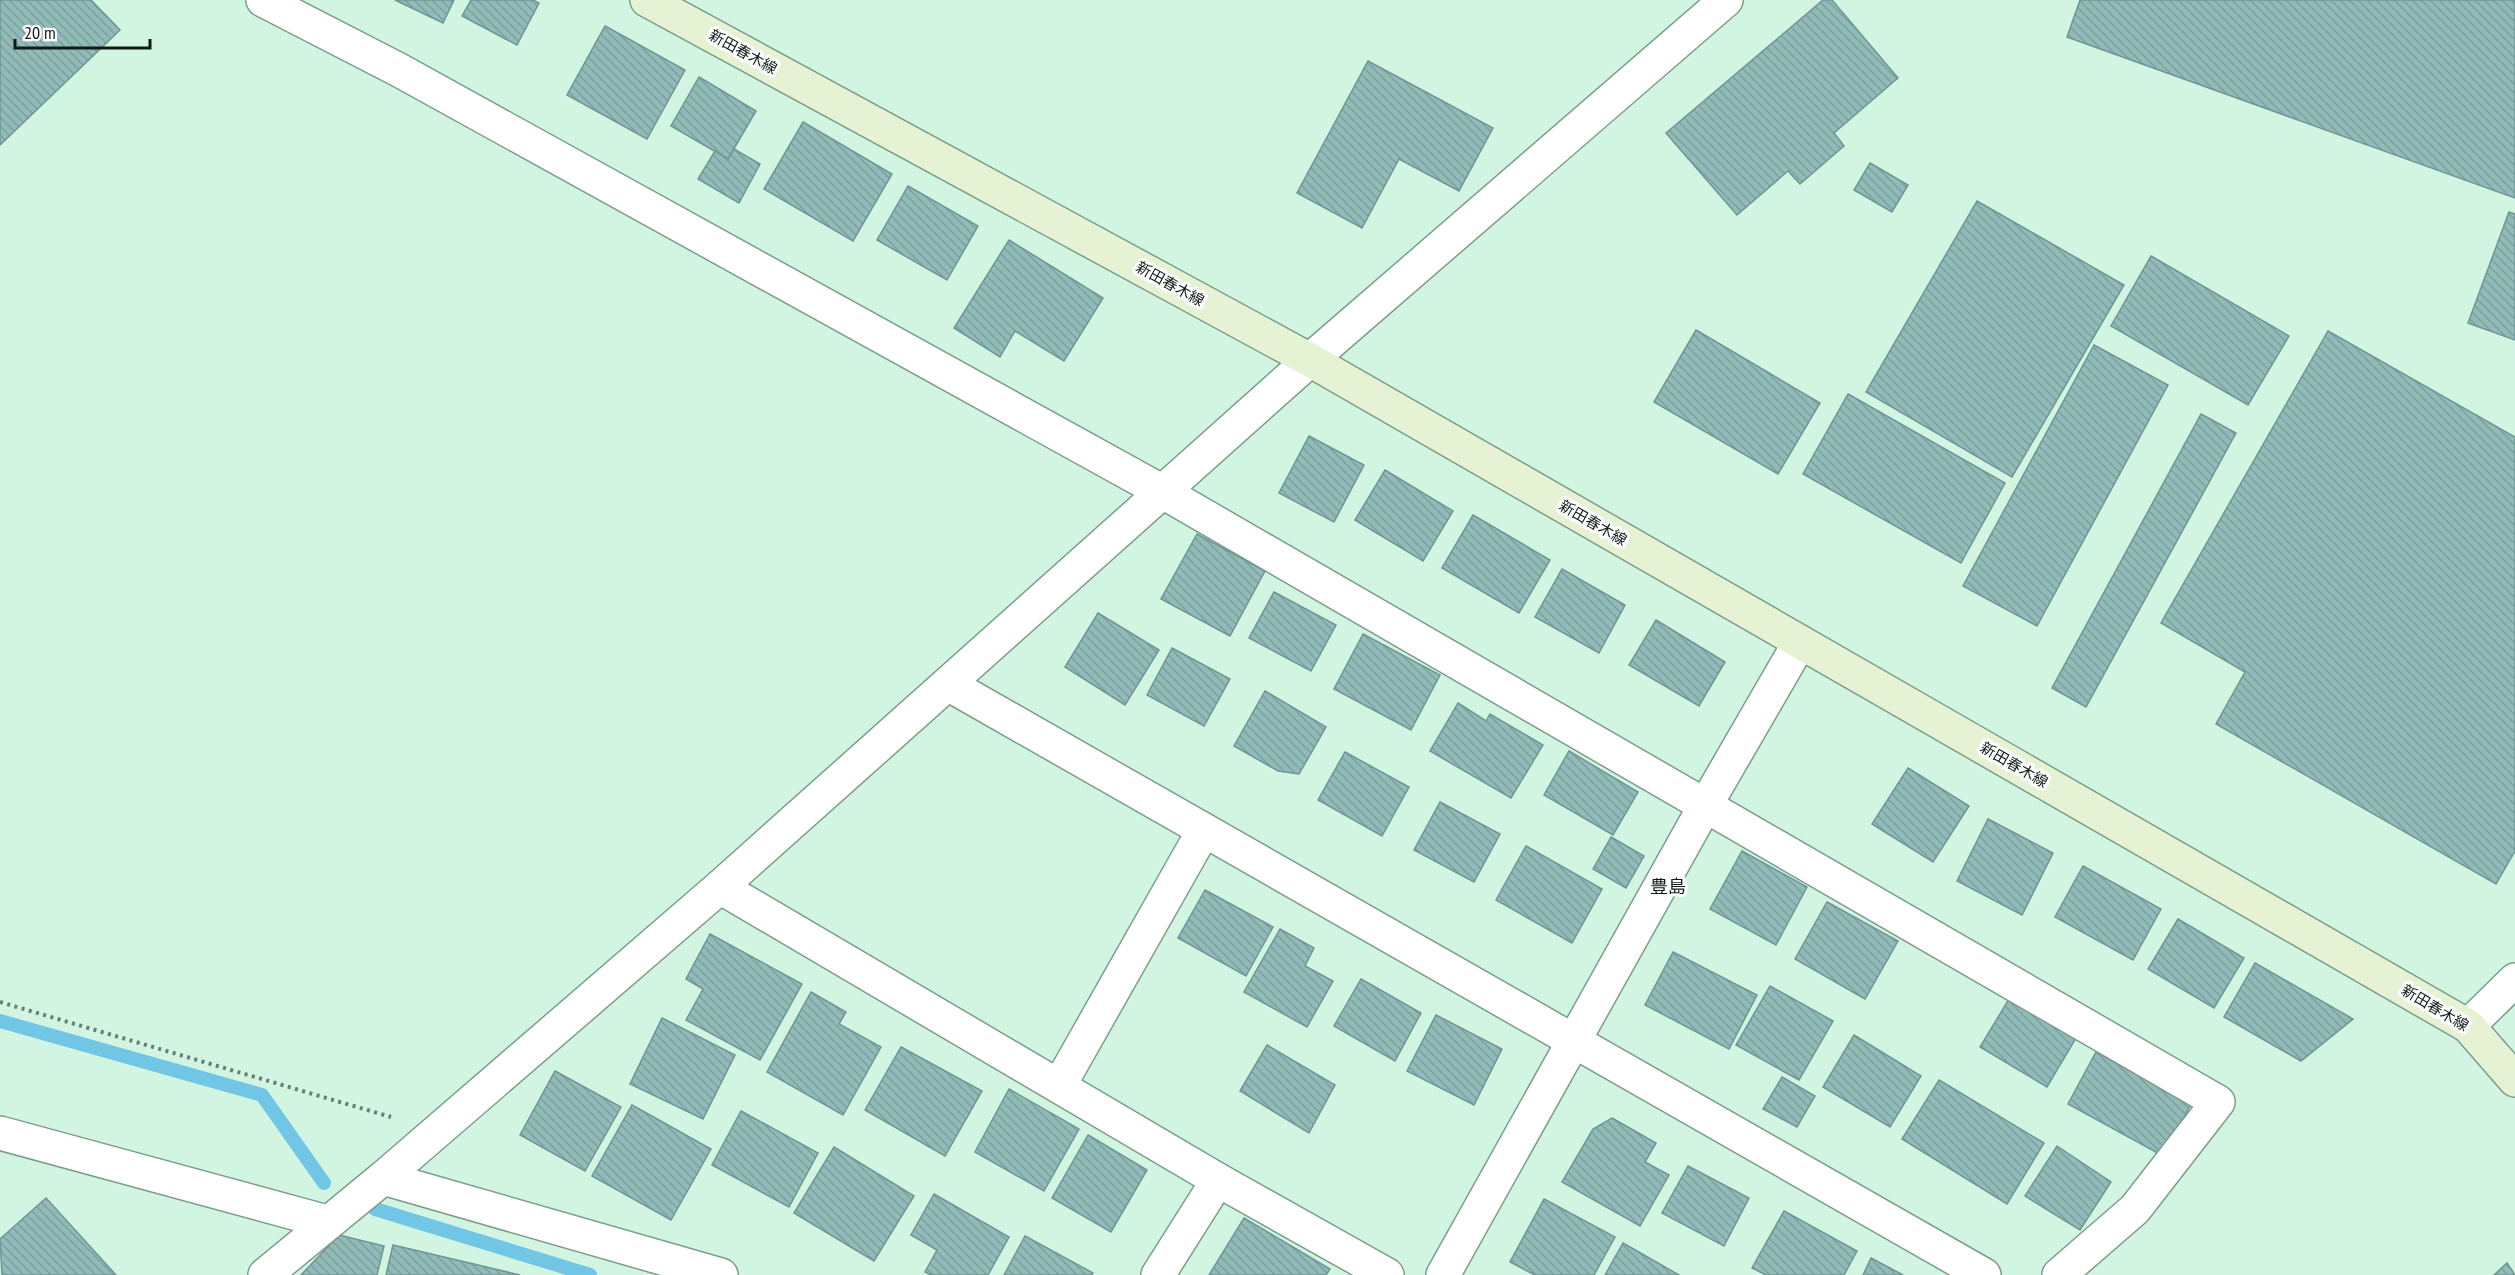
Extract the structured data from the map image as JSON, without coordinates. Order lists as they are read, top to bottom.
{
  "streets": {
    "main road": ["新田春木線"]
  },
  "districts": ["豊島"],
  "scale_bar": "20 m"
}
